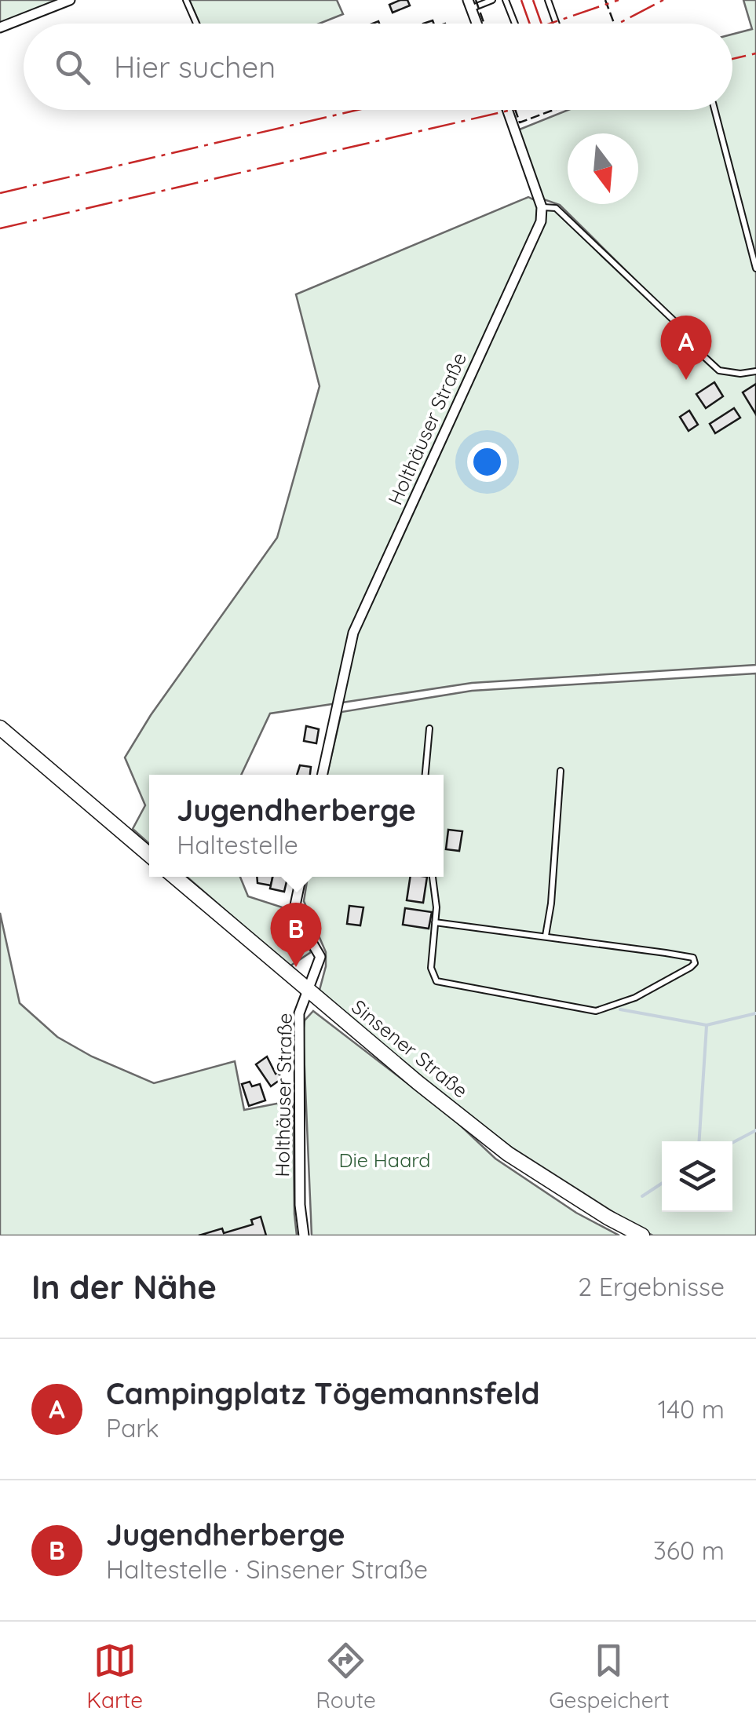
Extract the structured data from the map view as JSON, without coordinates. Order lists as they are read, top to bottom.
{
  "streets": {
    "main road": ["Sinsener Straße"],
    "street": ["Holthäuser Straße"]
  },
  "crossings": [
    ["Holthäuser Straße", "Sinsener Straße"]
  ],
  "parks": ["Die Haard"],
  "north": "bottom",
  "page": {
    "search": "Hier suchen",
    "pins": ["A", "B"],
    "popup": ["Jugendherberge", "Haltestelle"],
    "heading": ["In der Nähe", "2 Ergebnisse"],
    "list": [
      {
        "mark": "A",
        "name": "Campingplatz Tögemannsfeld",
        "note": "Park",
        "value": "140 m"
      },
      {
        "mark": "B",
        "name": "Jugendherberge",
        "note": "Haltestelle · Sinsener Straße",
        "value": "360 m"
      }
    ],
    "nav": ["Karte", "Route", "Gespeichert"]
  }
}
